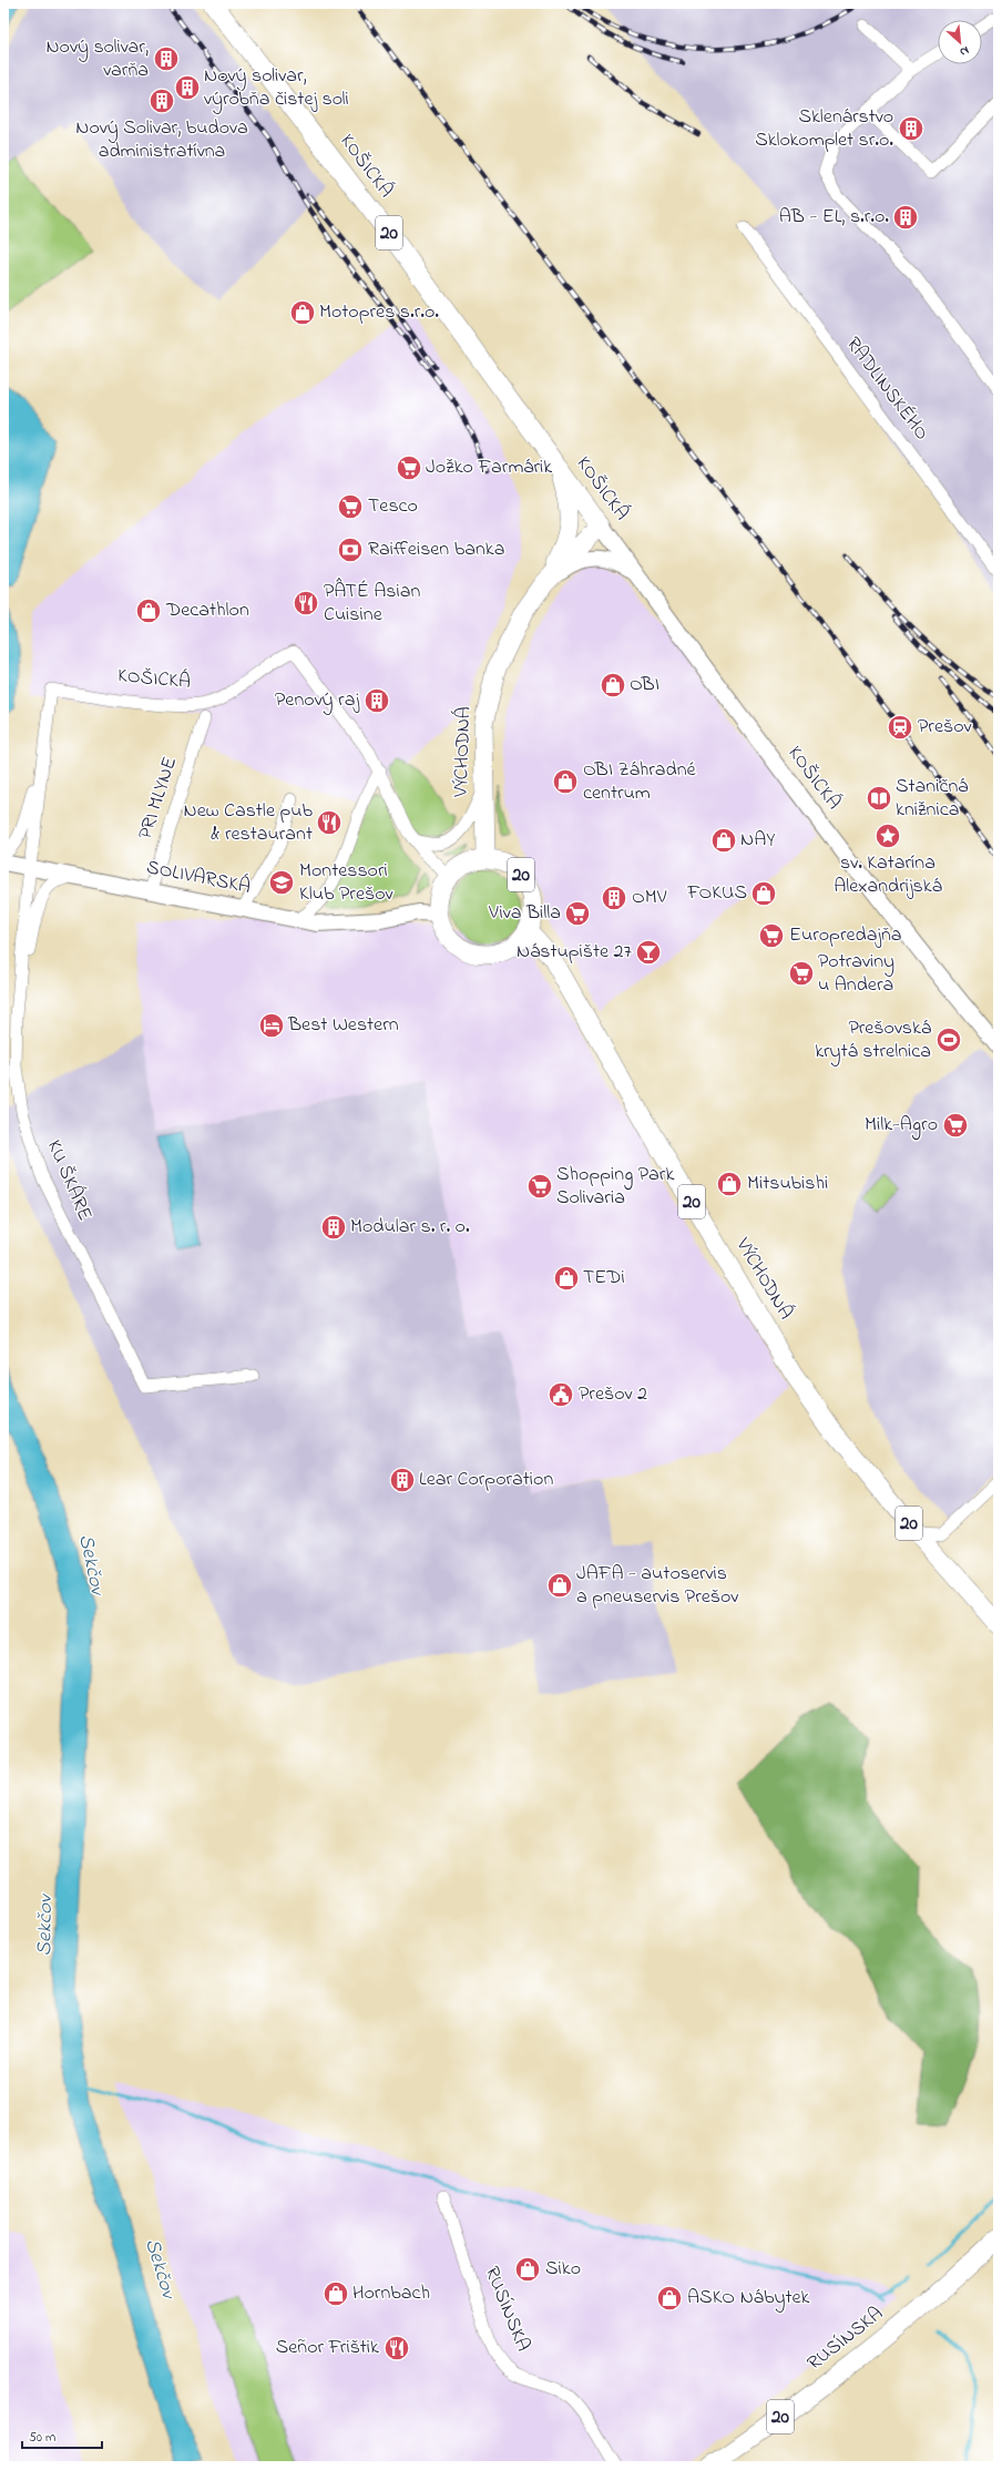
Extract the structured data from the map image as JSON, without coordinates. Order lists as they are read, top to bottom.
{
  "streets": {
    "main road": [
      "KOŠICKÁ",
      "20",
      "VÝCHODNÁ",
      "RUSÍNSKA"
    ],
    "street": [
      "RADLINSKÉHO",
      "PRI MLYNE",
      "SOLIVARSKÁ",
      "KU ŠKÁRE"
    ]
  },
  "crossings": [
    ["KOŠICKÁ", "VÝCHODNÁ"],
    ["KOŠICKÁ", "SOLIVARSKÁ"],
    ["KOŠICKÁ", "KU ŠKÁRE"],
    ["20", "VÝCHODNÁ"],
    ["20", "SOLIVARSKÁ"],
    ["VÝCHODNÁ", "SOLIVARSKÁ"],
    ["PRI MLYNE", "SOLIVARSKÁ"],
    ["SOLIVARSKÁ", "KU ŠKÁRE"]
  ],
  "water": ["Sekčov"],
  "places": {
    "building": [
      "Nový solivar, varňa",
      "Nový solivar, výrobňa čistej soli",
      "Nový Solivar, budova administratívna",
      "Sklenárstvo Sklokomplet sr.o.",
      "AB - EL, s.r.o.",
      "Penový raj",
      "OMV",
      "Modular s. r. o.",
      "Lear Corporation"
    ],
    "shop": [
      "Motopres s.r.o.",
      "Decathlon",
      "OBI",
      "OBI Záhradné centrum",
      "NAY",
      "FOKUS",
      "Mitsubishi",
      "TEDi",
      "JAFA - autoservis a pneuservis Prešov",
      "Siko",
      "Hornbach",
      "ASKO Nábytek"
    ],
    "supermarket": [
      "Jožko Farmárik",
      "Tesco",
      "Viva Billa",
      "Europredajňa",
      "Potraviny u Andera",
      "Milk-Agro",
      "Shopping Park Solivaria"
    ],
    "bank": ["Raiffeisen banka"],
    "restaurant": ["PÂTÉ Asian Cuisine", "New Castle pub & restaurant", "Señor Frištik"],
    "station": ["Prešov"],
    "library": ["Staničná knižnica"],
    "place": ["sv. Katarína Alexandrijská"],
    "school or university": ["Montessori Klub Prešov"],
    "bar": ["Nástupište 27"],
    "hotel": ["Best Western"],
    "sports": ["Prešovská krytá strelnica"],
    "public building": ["Prešov 2"]
  },
  "scale_bar": "50 m",
  "north": "bottom right"
}
